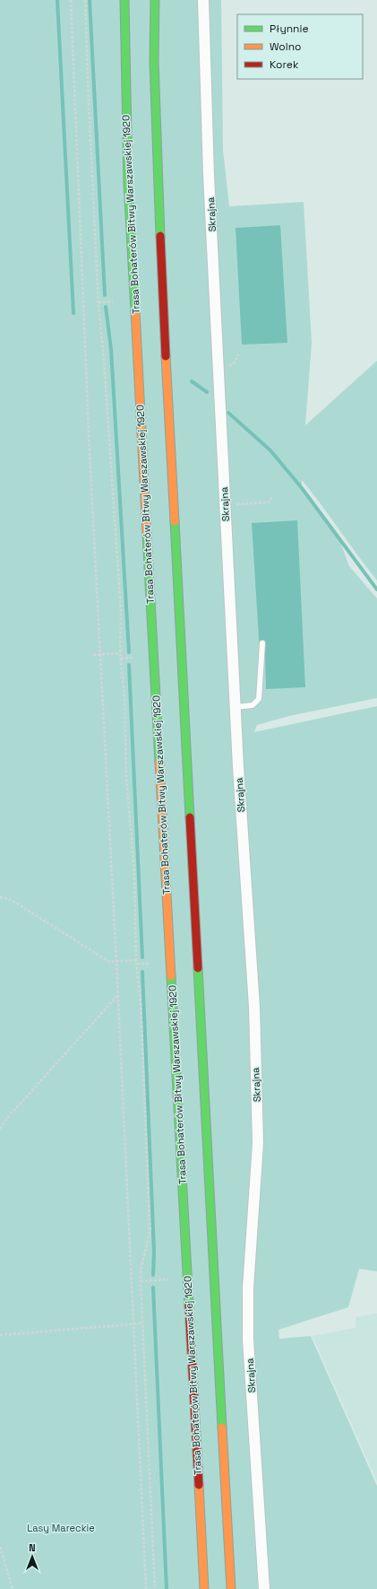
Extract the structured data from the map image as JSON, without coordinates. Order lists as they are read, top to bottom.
{
  "streets": {
    "highway": ["Trasa Bohaterów Bitwy Warszawskiej 1920"],
    "street": ["Skrajna"]
  },
  "parks": ["Lasy Mareckie"],
  "legend": ["Płynnie", "Wolno", "Korek"],
  "north": "top"
}
